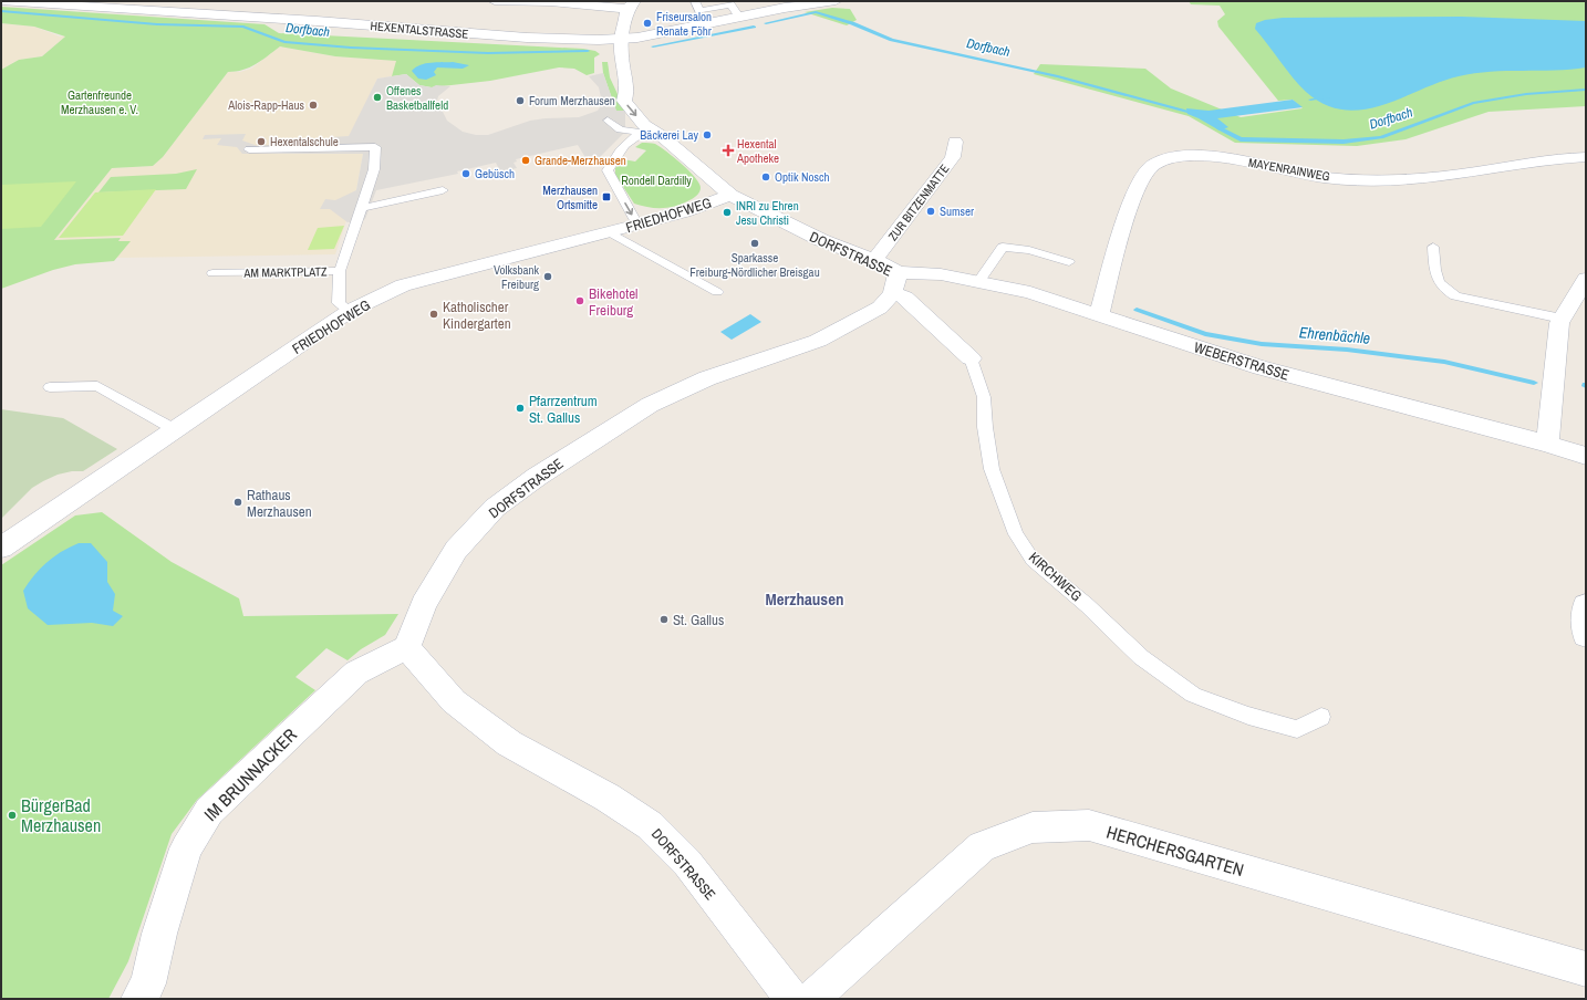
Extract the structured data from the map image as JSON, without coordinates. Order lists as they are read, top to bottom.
{
  "streets": {
    "street": [
      "HEXENTALSTRASSE",
      "MAYENRAINWEG",
      "ZUR BITZENMATTE",
      "FRIEDHOFWEG",
      "DORFSTRASSE",
      "WEBERSTRASSE",
      "KIRCHWEG",
      "IM BRUNNACKER",
      "HERCHERSGARTEN"
    ],
    "lane": ["AM MARKTPLATZ"]
  },
  "crossings": [
    ["HEXENTALSTRASSE", "DORFSTRASSE"],
    ["MAYENRAINWEG", "WEBERSTRASSE"],
    ["ZUR BITZENMATTE", "DORFSTRASSE"],
    ["FRIEDHOFWEG", "DORFSTRASSE"],
    ["FRIEDHOFWEG", "AM MARKTPLATZ"],
    ["DORFSTRASSE", "WEBERSTRASSE"],
    ["DORFSTRASSE", "KIRCHWEG"],
    ["DORFSTRASSE", "IM BRUNNACKER"],
    ["WEBERSTRASSE", "KIRCHWEG"]
  ],
  "districts": ["Merzhausen"],
  "water": ["Dorfbach", "Ehrenbächle"],
  "parks": ["Gartenfreunde Merzhausen e. V.", "Rondell Dardilly"],
  "places": {
    "other": [
      "Friseursalon Renate Föhr",
      "Offenes Basketballfeld",
      "Forum Merzhausen",
      "Alois-Rapp-Haus",
      "Bäckerei Lay",
      "Hexentalschule",
      "Grande-Merzhausen",
      "Gebüsch",
      "Optik Nosch",
      "Sumser",
      "INRI zu Ehren Jesu Christi",
      "Sparkasse Freiburg-Nördlicher Breisgau",
      "Volksbank Freiburg",
      "Bikehotel Freiburg",
      "Katholischer Kindergarten",
      "Pfarrzentrum St. Gallus",
      "Rathaus Merzhausen",
      "St. Gallus",
      "BürgerBad Merzhausen"
    ],
    "health": ["Hexental Apotheke"],
    "transit": ["Merzhausen Ortsmitte"]
  }
}
